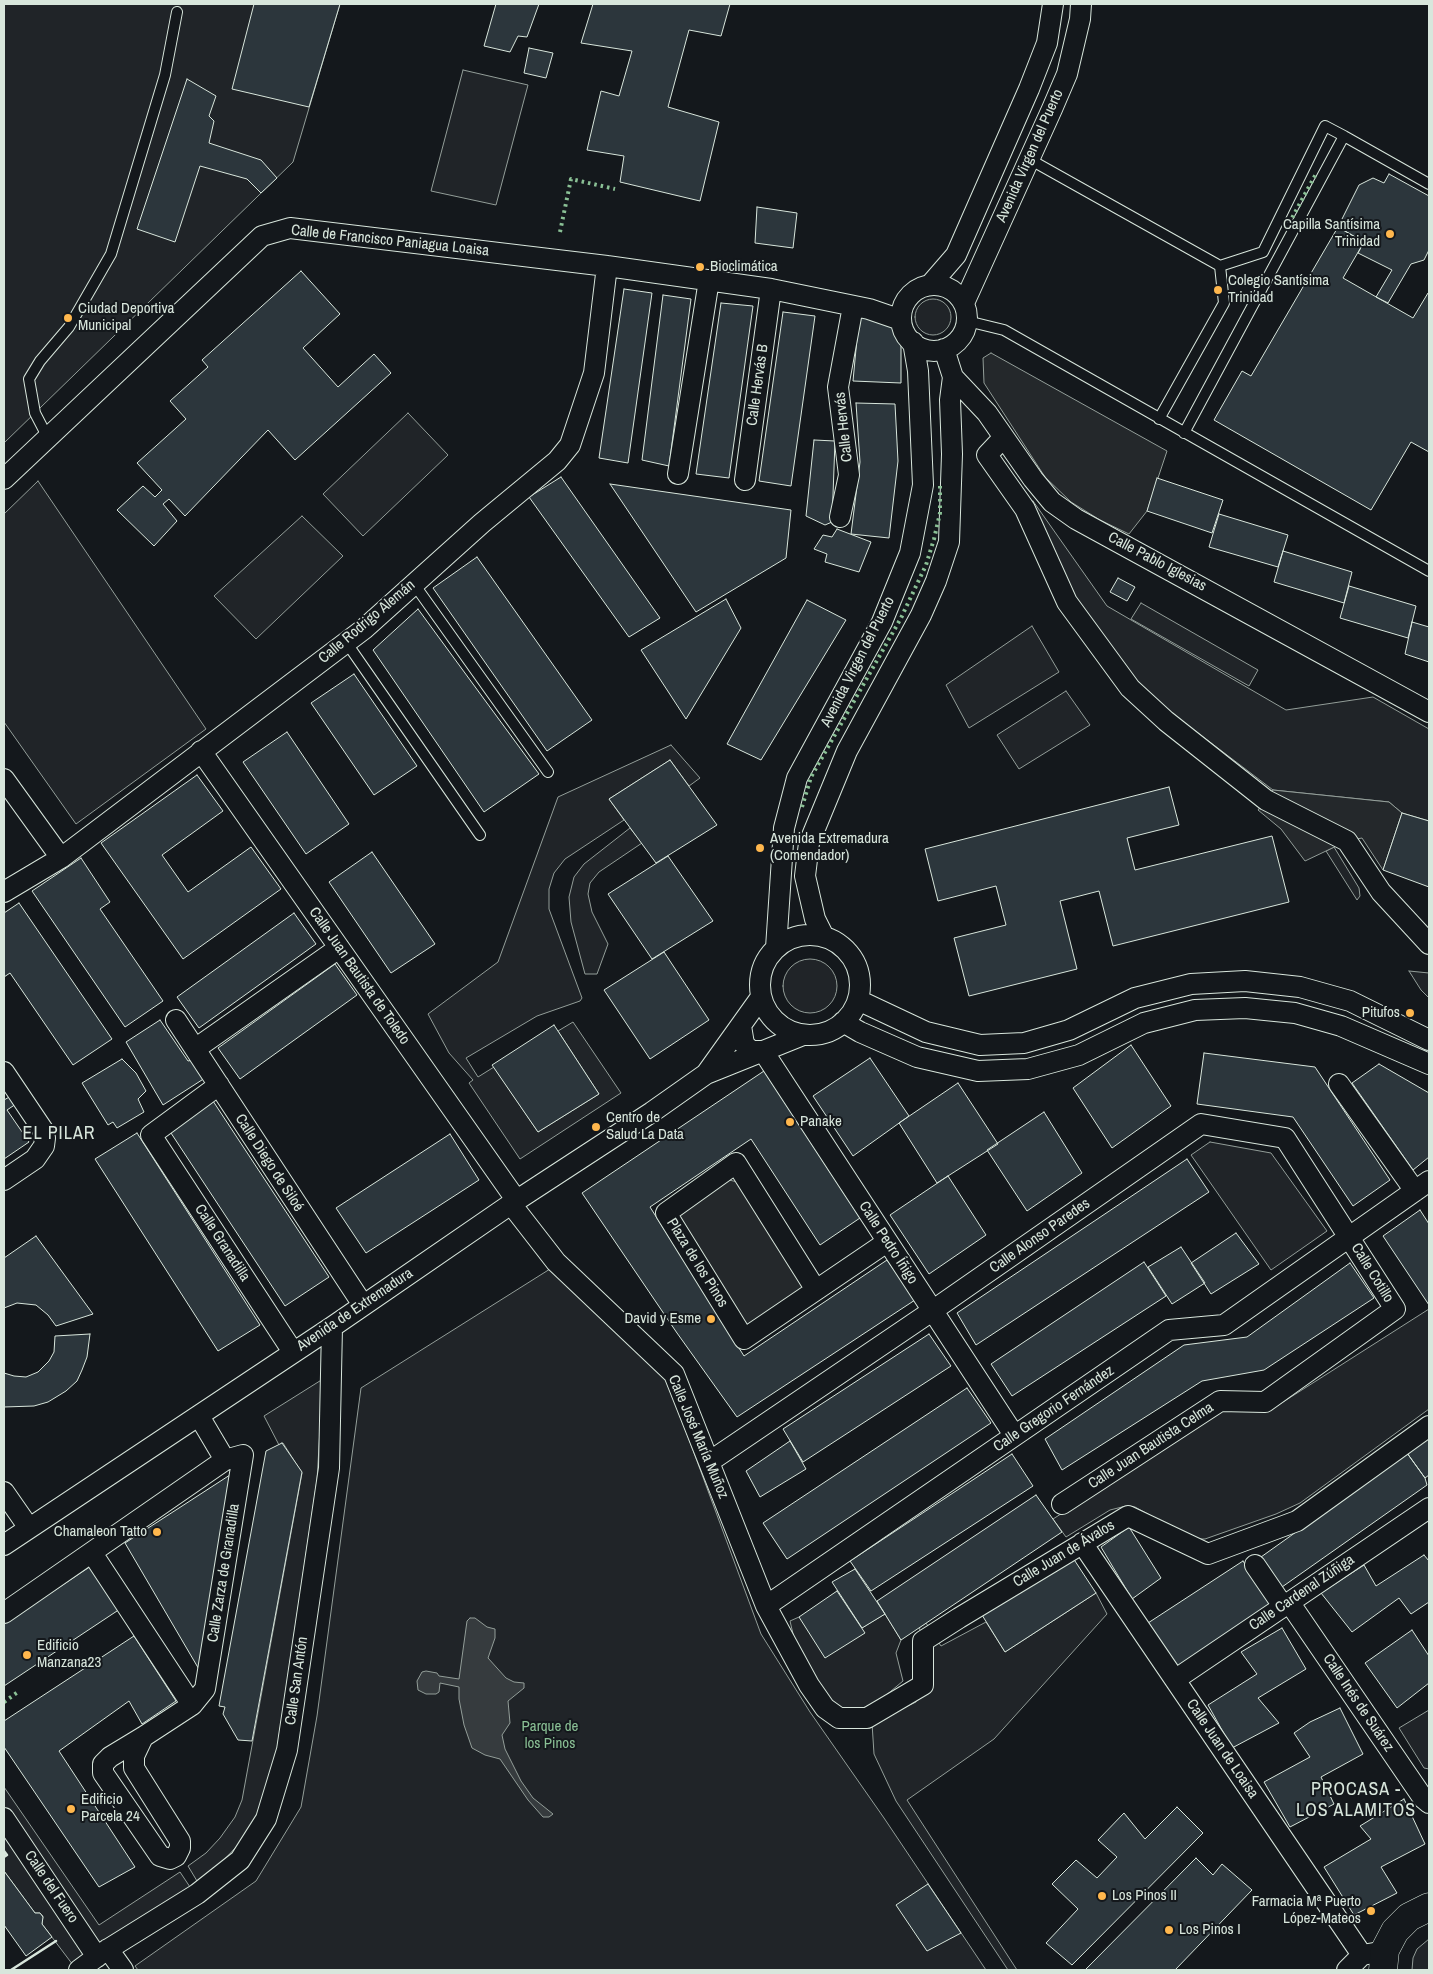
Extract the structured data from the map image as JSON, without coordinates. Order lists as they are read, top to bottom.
{
  "streets": {
    "street": [
      "Avenida Virgen del Puerto",
      "Calle de Francisco Paniagua Loaisa",
      "Calle Hervás B",
      "Calle Hervás",
      "Calle Pablo Iglesias",
      "Calle Rodrigo Alemán",
      "Calle Juan Bautista de Toledo",
      "Calle Diego de Siloé",
      "Calle Alonso Paredes",
      "Calle Granadilla",
      "Calle Pedro Íñigo",
      "Plaza de los Pinos",
      "Calle Cotillo",
      "Avenida de Extremadura",
      "Calle Gregorio Fernández",
      "Calle José María Muñoz",
      "Calle Juan Bautista Celma",
      "Calle Juan de Ávalos",
      "Calle Zarza de Granadilla",
      "Calle Cardenal Zúñiga",
      "Calle San Antón",
      "Calle Inés de Suárez",
      "Calle Juan de Loaisa",
      "Calle del Fuero"
    ]
  },
  "crossings": [
    ["Avenida Virgen del Puerto", "Calle de Francisco Paniagua Loaisa"],
    ["Avenida Virgen del Puerto", "Calle Pablo Iglesias"],
    ["Calle de Francisco Paniagua Loaisa", "Calle Hervás B"],
    ["Calle de Francisco Paniagua Loaisa", "Calle Hervás"],
    ["Calle de Francisco Paniagua Loaisa", "Calle Pablo Iglesias"],
    ["Calle de Francisco Paniagua Loaisa", "Calle Rodrigo Alemán"],
    ["Calle Rodrigo Alemán", "Calle Juan Bautista de Toledo"],
    ["Calle Juan Bautista de Toledo", "Avenida de Extremadura"],
    ["Calle Juan Bautista de Toledo", "Calle José María Muñoz"],
    ["Calle Diego de Siloé", "Calle Granadilla"],
    ["Calle Diego de Siloé", "Avenida de Extremadura"],
    ["Calle Alonso Paredes", "Calle Pedro Íñigo"],
    ["Calle Alonso Paredes", "Calle Cotillo"],
    ["Calle Alonso Paredes", "Calle Gregorio Fernández"],
    ["Calle Alonso Paredes", "Calle José María Muñoz"],
    ["Calle Granadilla", "Avenida de Extremadura"],
    ["Calle Pedro Íñigo", "Plaza de los Pinos"],
    ["Calle Pedro Íñigo", "Calle Gregorio Fernández"],
    ["Calle Cotillo", "Calle Gregorio Fernández"],
    ["Calle Cotillo", "Calle Juan Bautista Celma"],
    ["Avenida de Extremadura", "Calle José María Muñoz"],
    ["Avenida de Extremadura", "Calle San Antón"],
    ["Calle Gregorio Fernández", "Calle José María Muñoz"],
    ["Calle José María Muñoz", "Calle Juan de Ávalos"],
    ["Calle Juan de Ávalos", "Calle Juan de Loaisa"],
    ["Calle Cardenal Zúñiga", "Calle Inés de Suárez"],
    ["Calle Cardenal Zúñiga", "Calle Juan de Loaisa"],
    ["Calle San Antón", "Calle del Fuero"]
  ],
  "districts": ["EL PILAR", "PROCASA - LOS ALAMITOS"],
  "parks": ["Parque de los Pinos"],
  "places": [
    "Capilla Santísima Trinidad",
    "Bioclimática",
    "Colegio Santísima Trinidad",
    "Ciudad Deportiva Municipal",
    "Avenida Extremadura (Comendador)",
    "Pitufos",
    "Panake",
    "Centro de Salud La Data",
    "David y Esme",
    "Chamaleon Tatto",
    "Edificio Manzana23",
    "Edificio Parcela 24",
    "Los Pinos II",
    "Farmacia Mª Puerto López-Mateos",
    "Los Pinos I"
  ]
}
